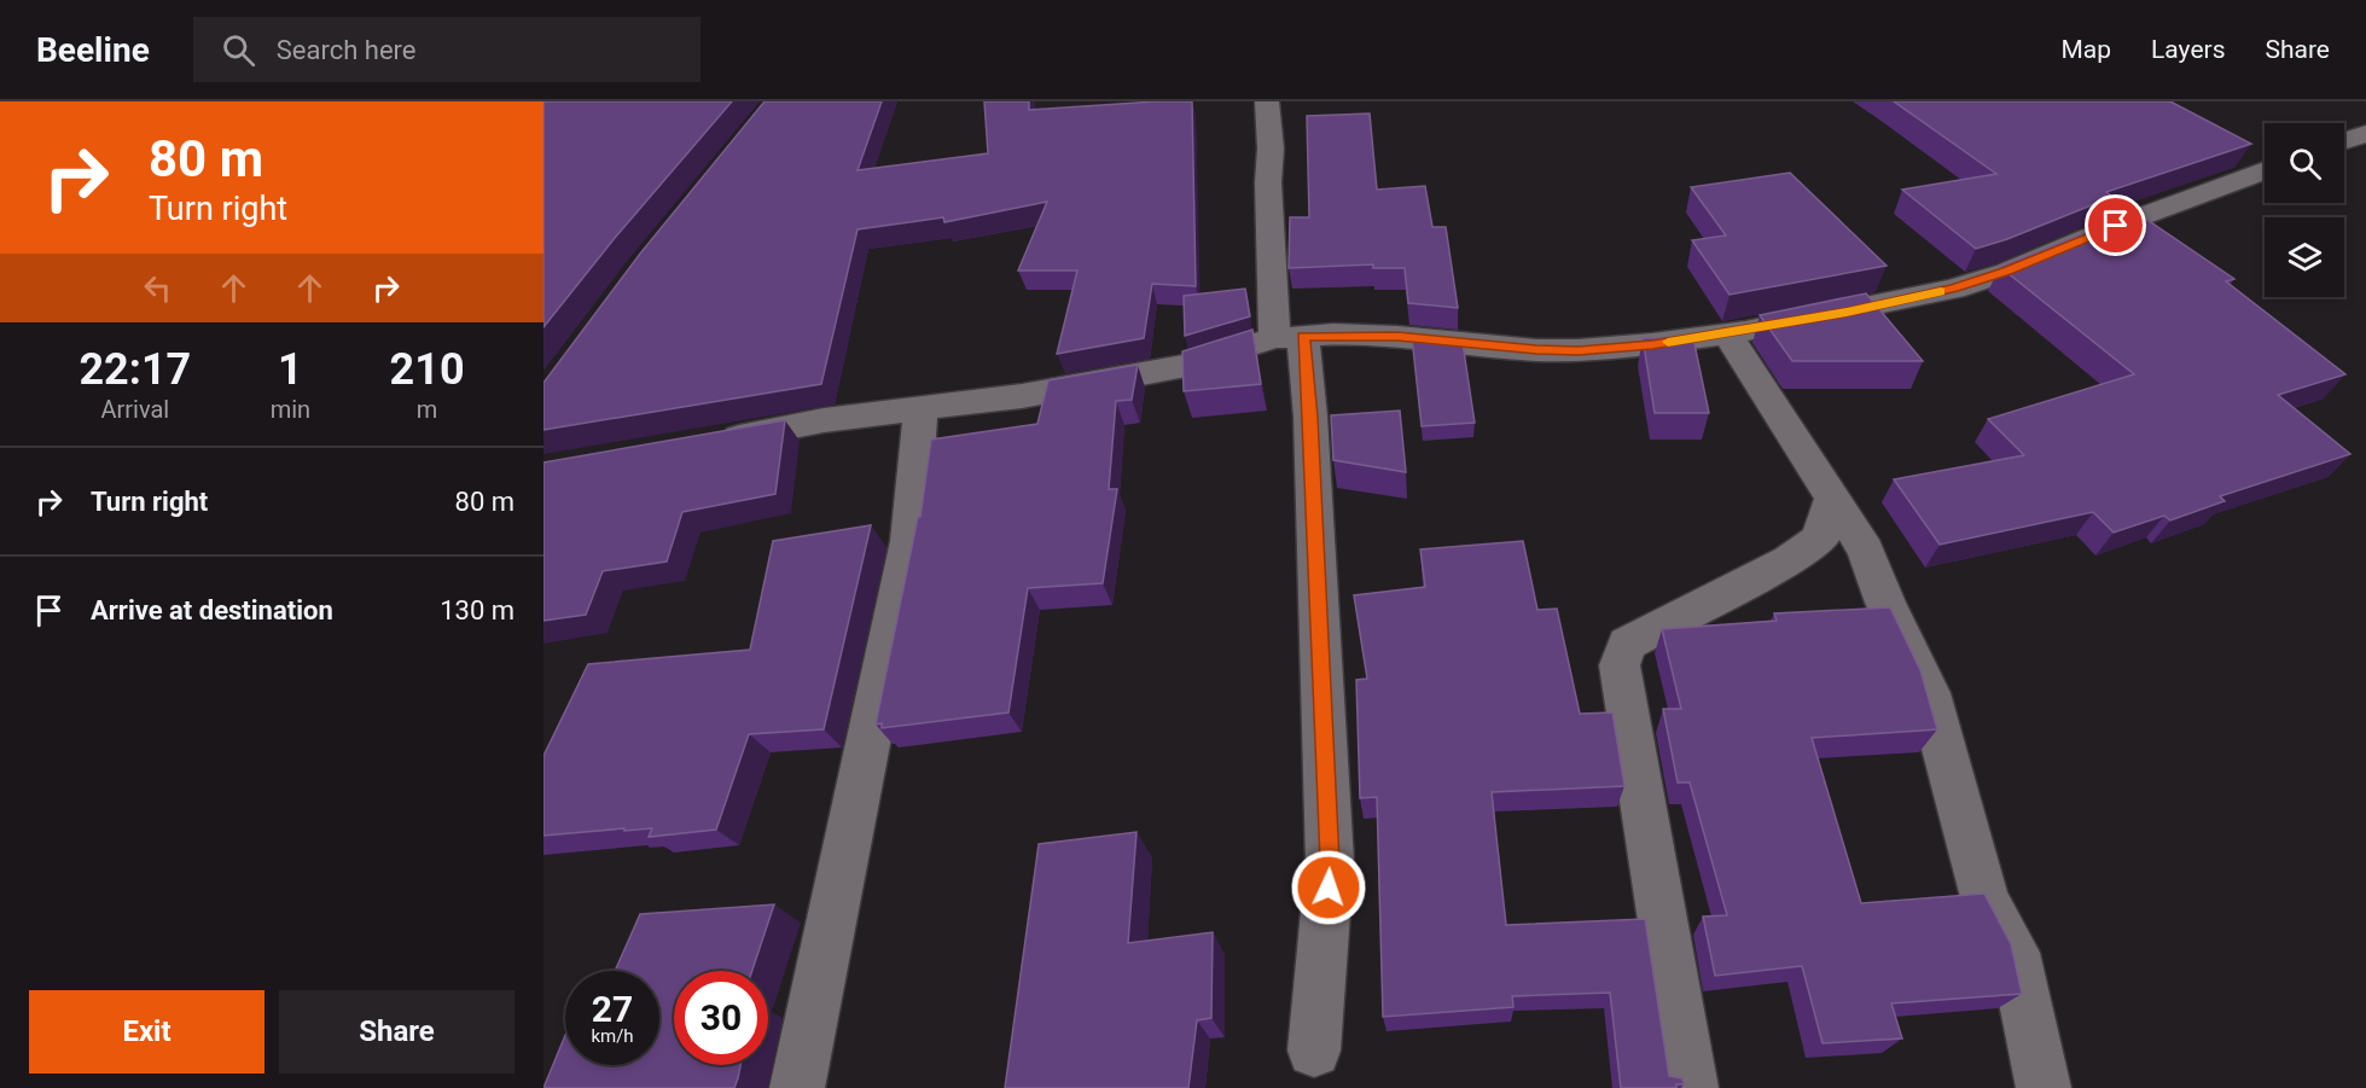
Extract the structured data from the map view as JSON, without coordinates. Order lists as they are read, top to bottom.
{
  "page": {
    "header": "Beeline",
    "search": "Search here",
    "nav": ["Map", "Layers", "Share"],
    "turn": ["80 m", "Turn right"],
    "eta": [
      "22:17",
      "Arrival",
      "1",
      "min",
      "210",
      "m"
    ],
    "list": [
      {
        "name": "Turn right",
        "value": "80 m"
      },
      {
        "name": "Arrive at destination",
        "value": "130 m"
      }
    ],
    "speed": "27 km/h",
    "limit": "30",
    "buttons": ["Exit", "Share"]
  }
}
